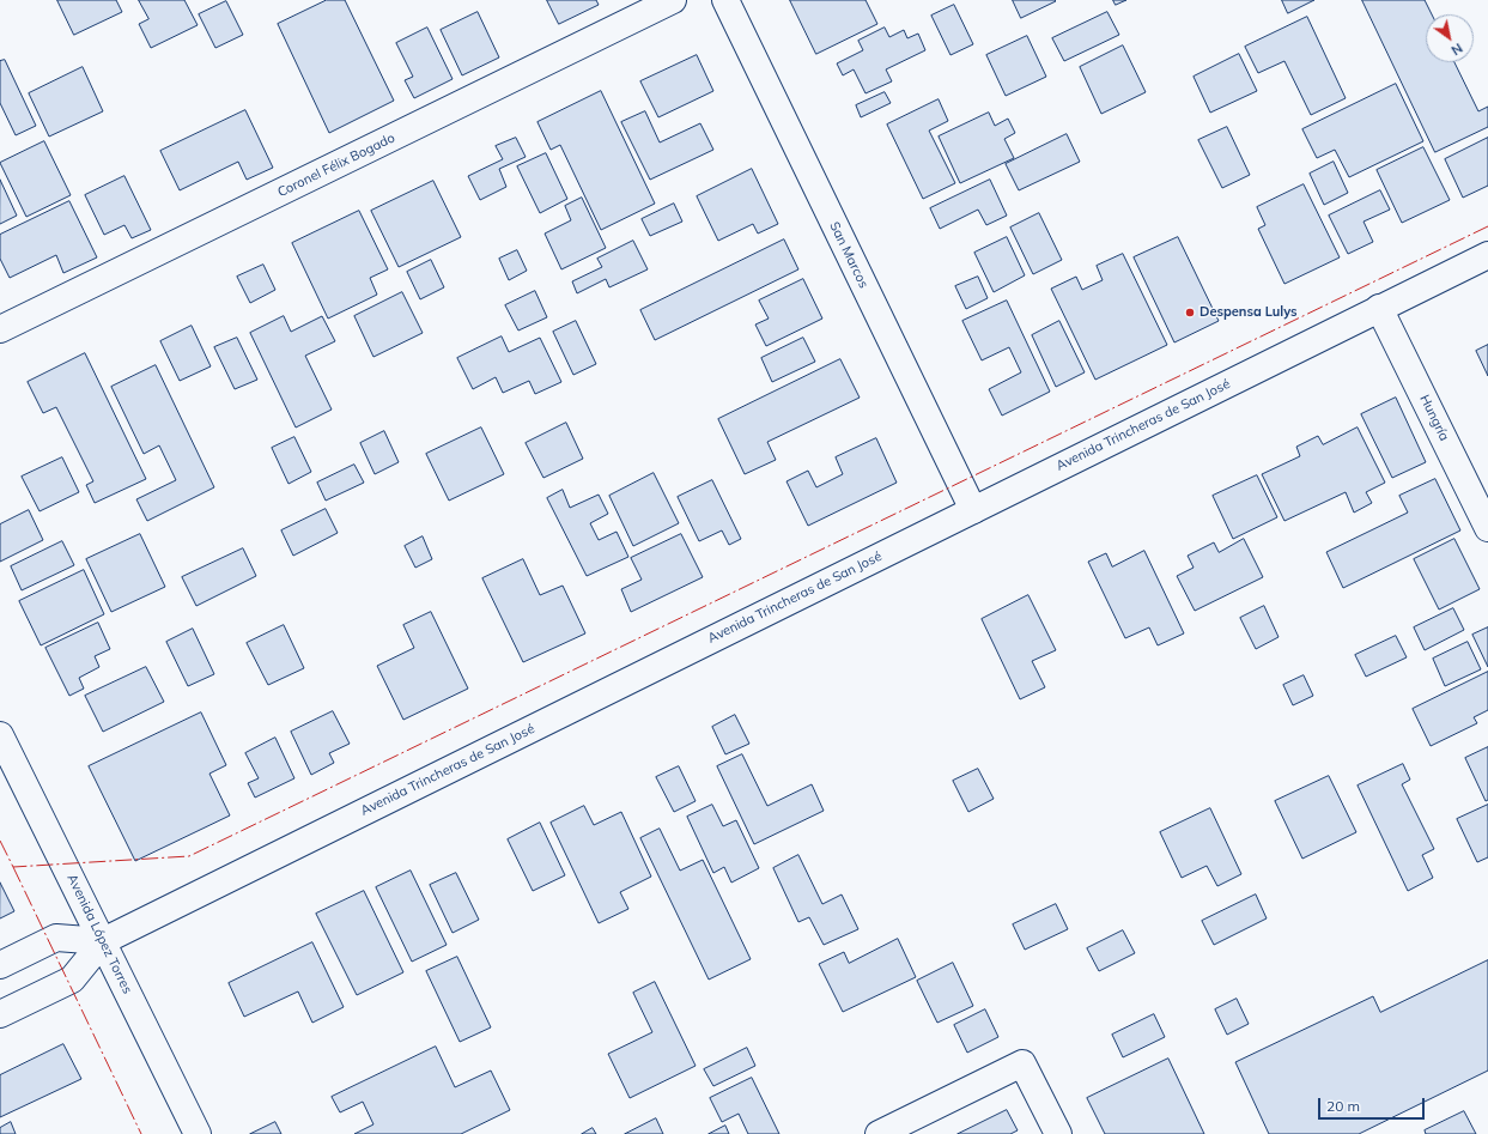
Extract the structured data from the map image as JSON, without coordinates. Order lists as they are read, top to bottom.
{
  "streets": {
    "main road": [
      "Coronel Félix Bogado",
      "San Marcos",
      "Hungría",
      "Avenida Trincheras de San José",
      "Avenida López Torres"
    ]
  },
  "crossings": [
    ["San Marcos", "Avenida Trincheras de San José"],
    ["Hungría", "Avenida Trincheras de San José"],
    ["Avenida Trincheras de San José", "Avenida López Torres"]
  ],
  "places": ["Despensa Lulys"],
  "scale_bar": "20 m",
  "north": "bottom right"
}
